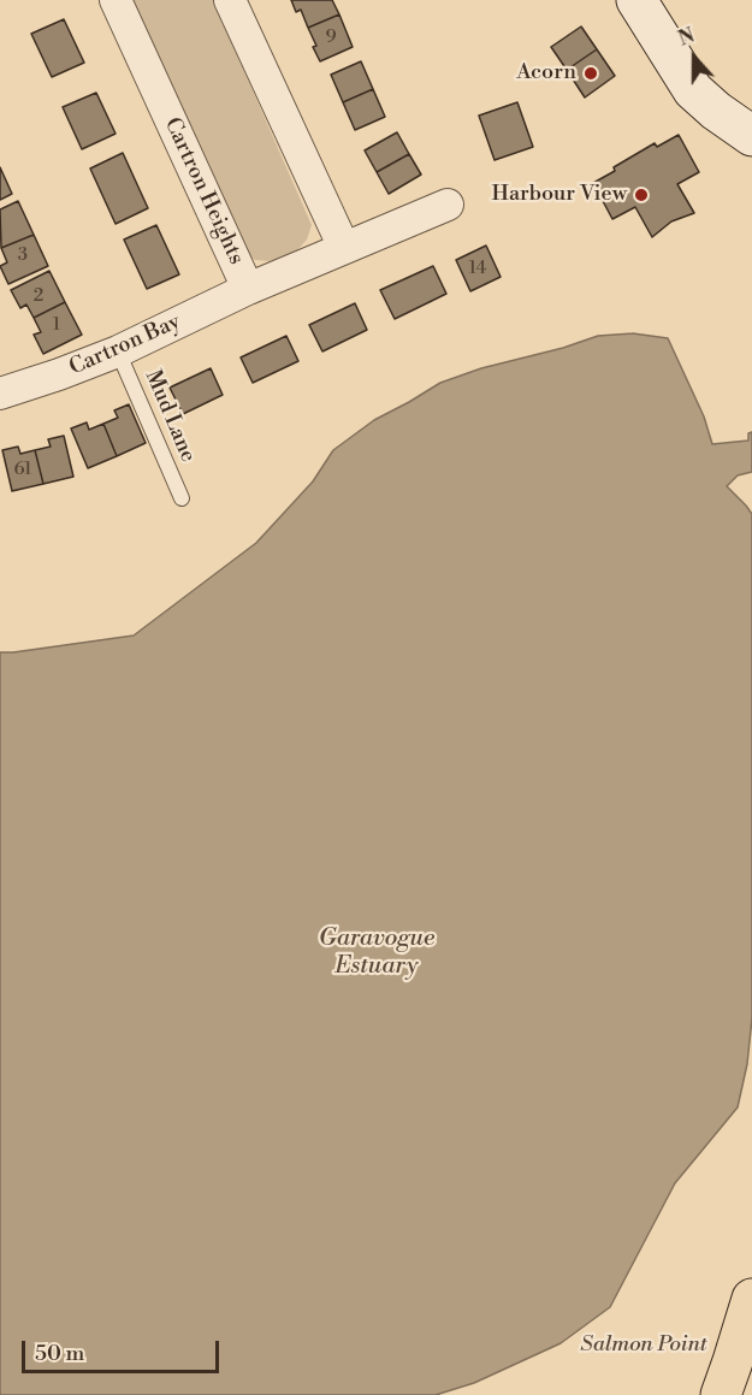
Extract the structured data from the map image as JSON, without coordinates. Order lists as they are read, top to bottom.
{
  "streets": {
    "street": ["Cartron Heights", "Cartron Bay"],
    "lane": ["Mud Lane"]
  },
  "crossings": [
    ["Cartron Heights", "Cartron Bay"],
    ["Cartron Bay", "Mud Lane"]
  ],
  "water": ["Garavogue Estuary"],
  "parks": ["Salmon Point"],
  "places": ["Acorn", "Harbour View"],
  "house_numbers": [
    "9",
    "3",
    "14",
    "2",
    "1",
    "61"
  ],
  "scale_bar": "50 m",
  "north": "top"
}
